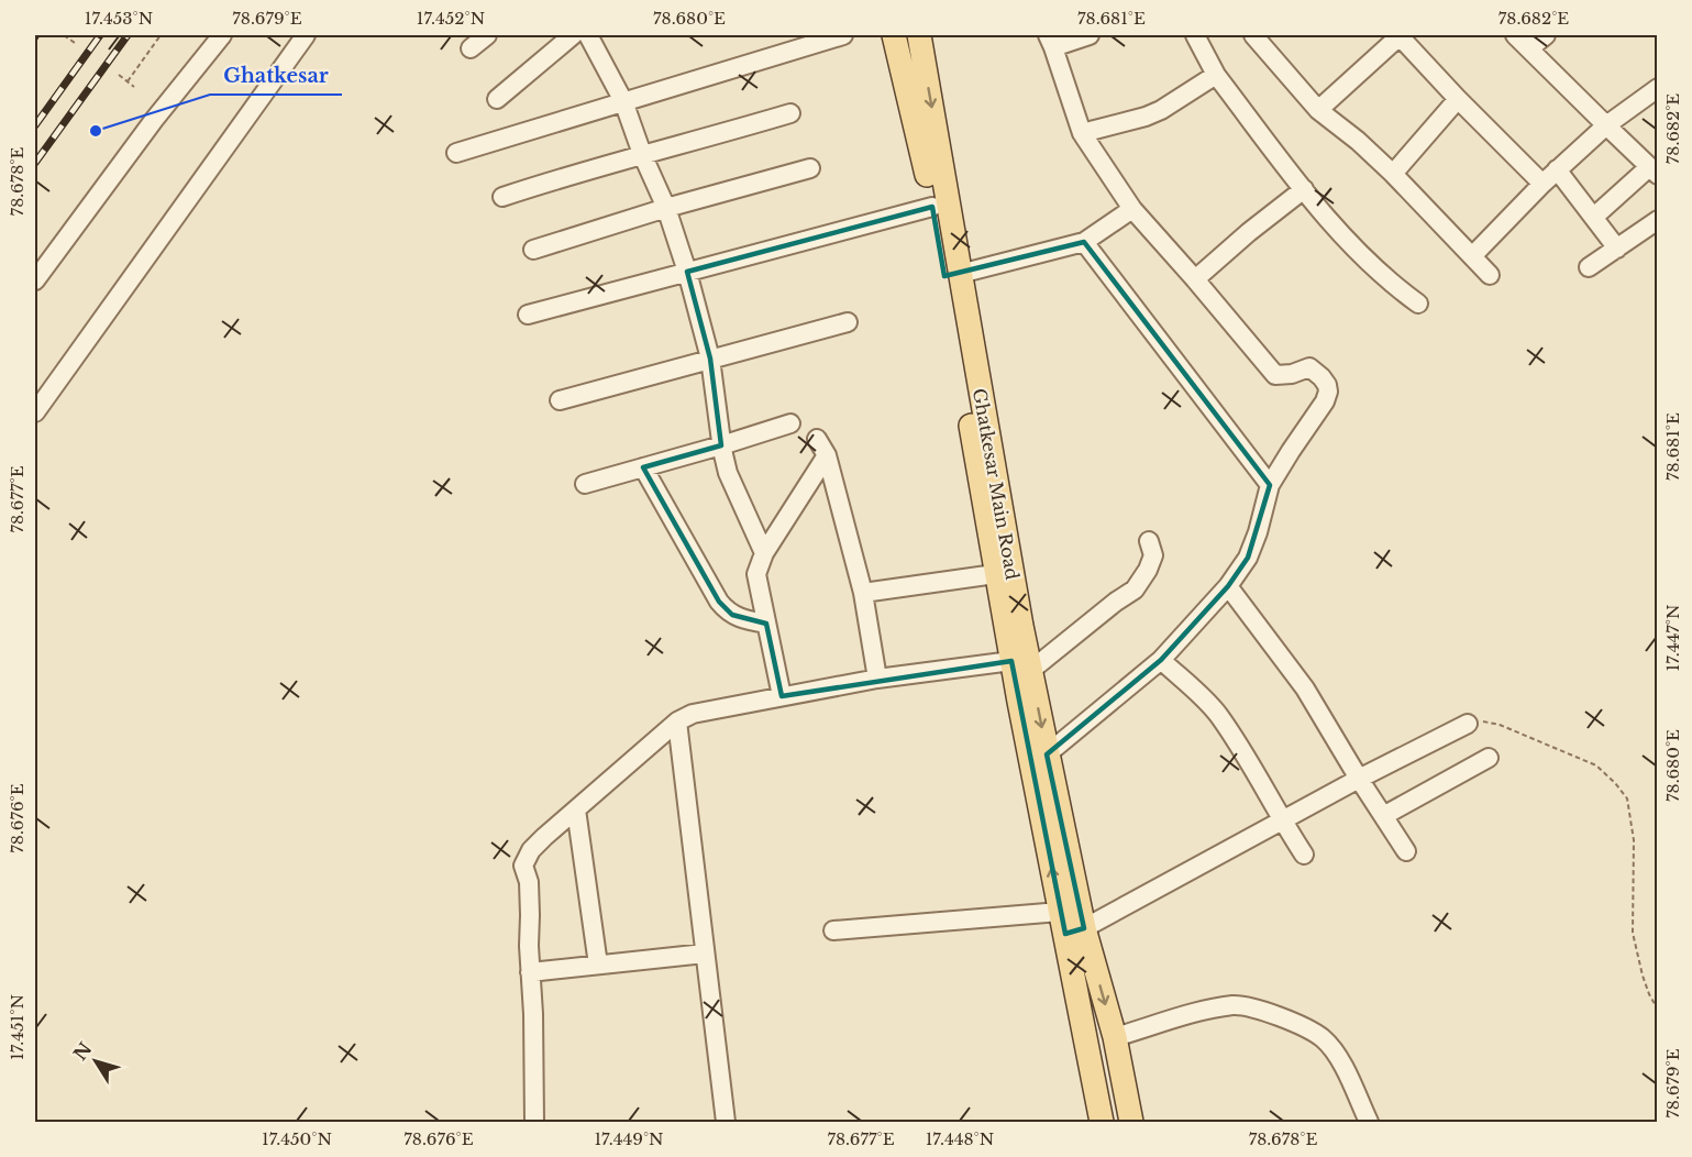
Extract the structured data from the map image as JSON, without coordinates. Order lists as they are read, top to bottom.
{
  "streets": {
    "main road": ["Ghatkesar Main Road"]
  },
  "places": ["Ghatkesar"],
  "north": "top left",
  "coordinates": [
    "17.453°N",
    "78.679°E",
    "17.452°N",
    "78.680°E",
    "78.681°E",
    "78.682°E",
    "78.678°E",
    "78.677°E",
    "17.447°N",
    "78.676°E",
    "17.451°N",
    "17.450°N",
    "17.449°N",
    "17.448°N"
  ]
}
